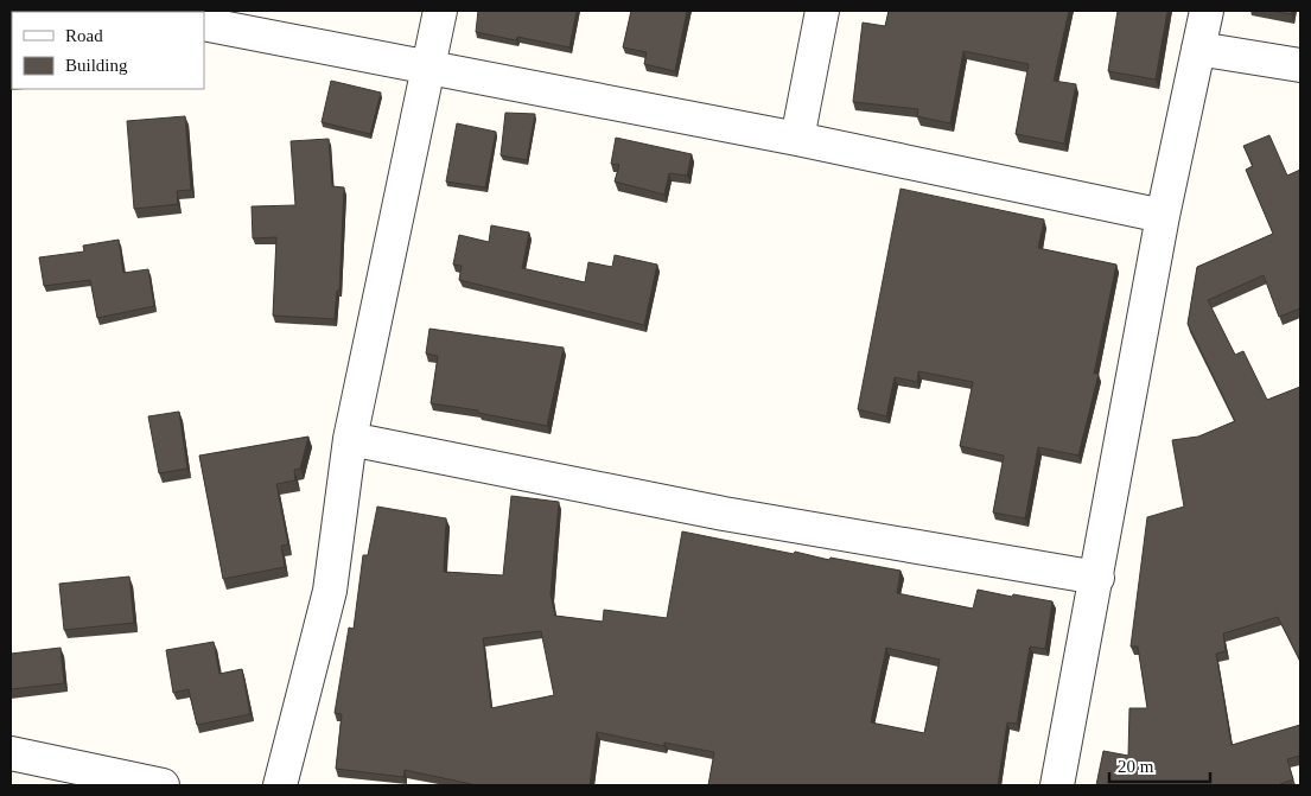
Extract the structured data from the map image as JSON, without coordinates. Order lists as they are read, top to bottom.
{
  "legend": ["Road", "Building"],
  "scale_bar": "20 m"
}
